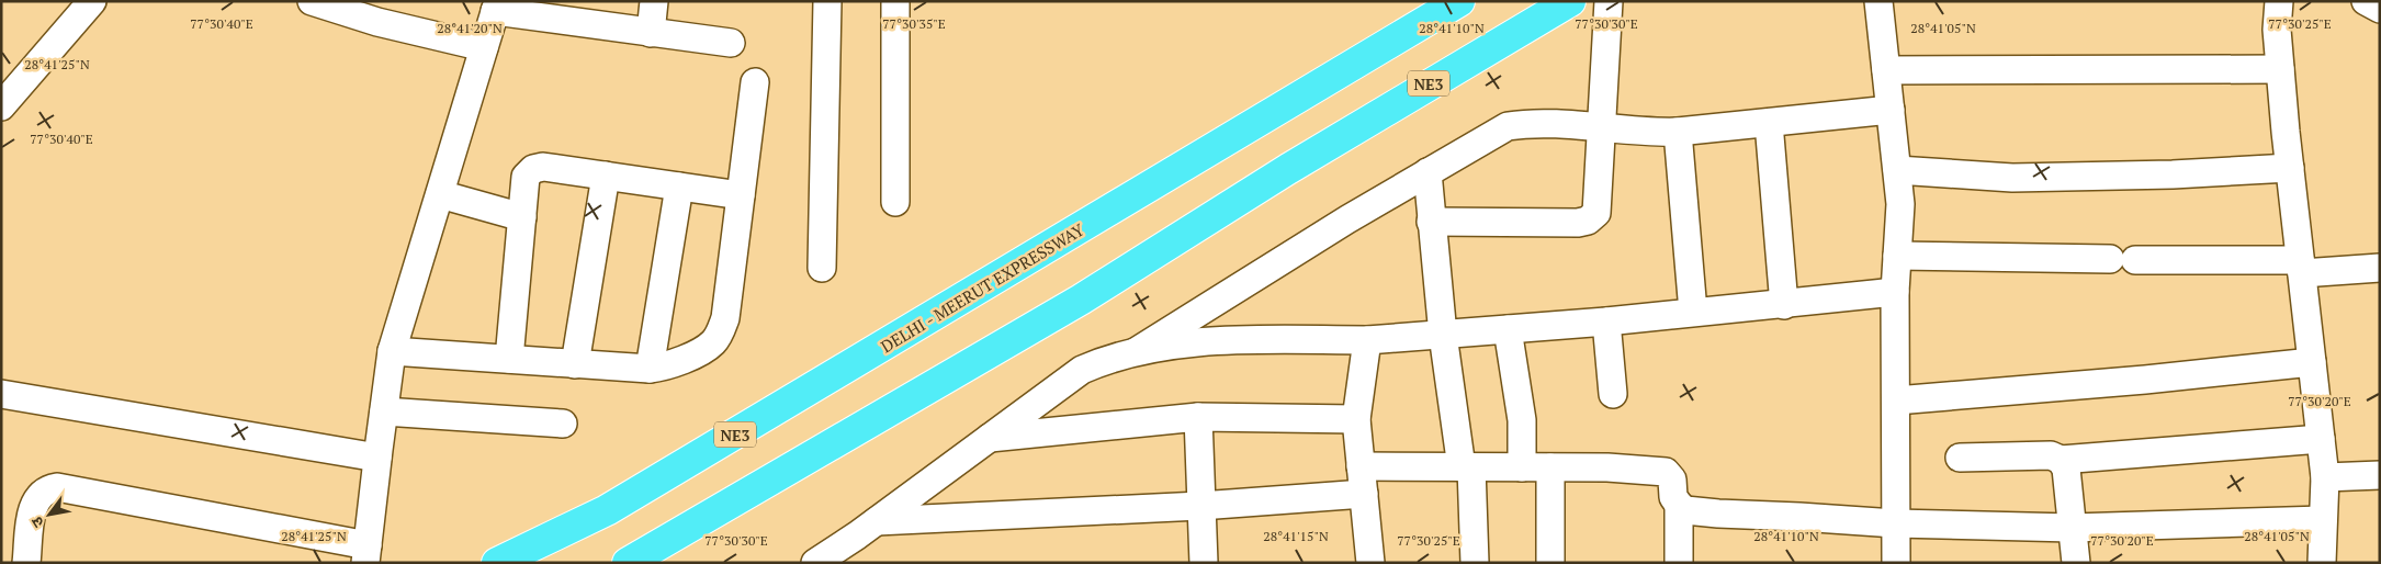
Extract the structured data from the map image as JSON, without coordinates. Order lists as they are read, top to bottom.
{
  "streets": {
    "highway": ["NE3", "DELHI - MEERUT EXPRESSWAY"]
  },
  "north": "bottom left",
  "coordinates": [
    "77°30'40\"E",
    "77°30'35\"E",
    "77°30'30\"E",
    "77°30'25\"E",
    "28°41'20\"N",
    "28°41'10\"N",
    "28°41'05\"N",
    "28°41'25\"N",
    "77°30'20\"E",
    "28°41'15\"N"
  ]
}
